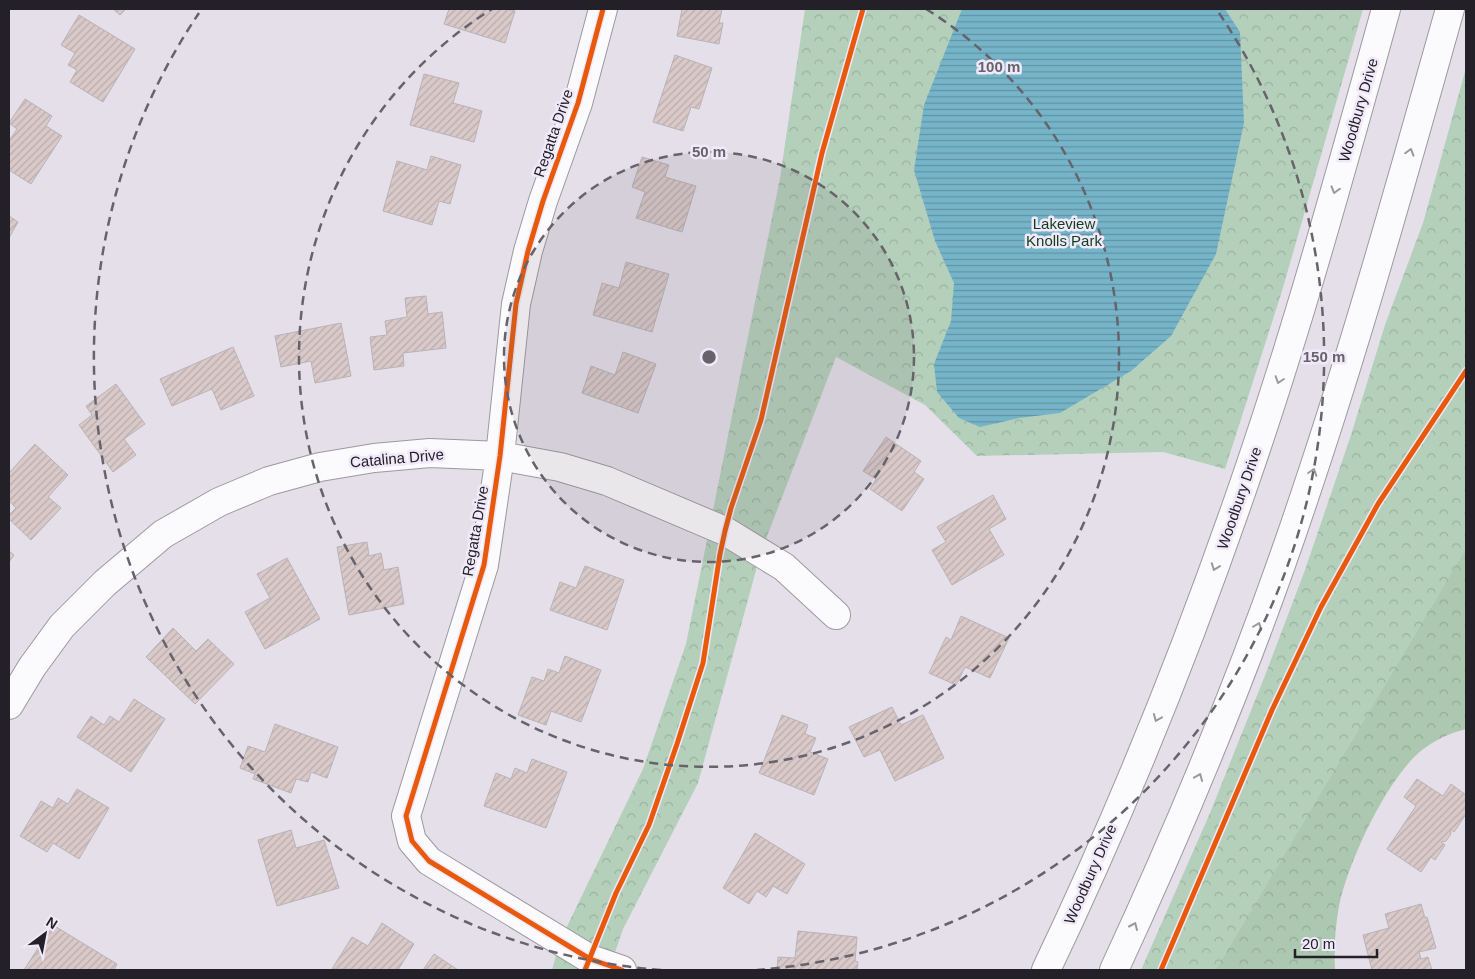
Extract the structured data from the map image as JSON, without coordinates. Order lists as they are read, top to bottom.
{
  "streets": {
    "street": ["Woodbury Drive", "Regatta Drive", "Catalina Drive"]
  },
  "crossings": [
    ["Regatta Drive", "Catalina Drive"]
  ],
  "parks": ["Lakeview Knolls Park"],
  "scale_bar": "20 m",
  "north": "top right",
  "rings": ["100 m", "50 m", "150 m"]
}
